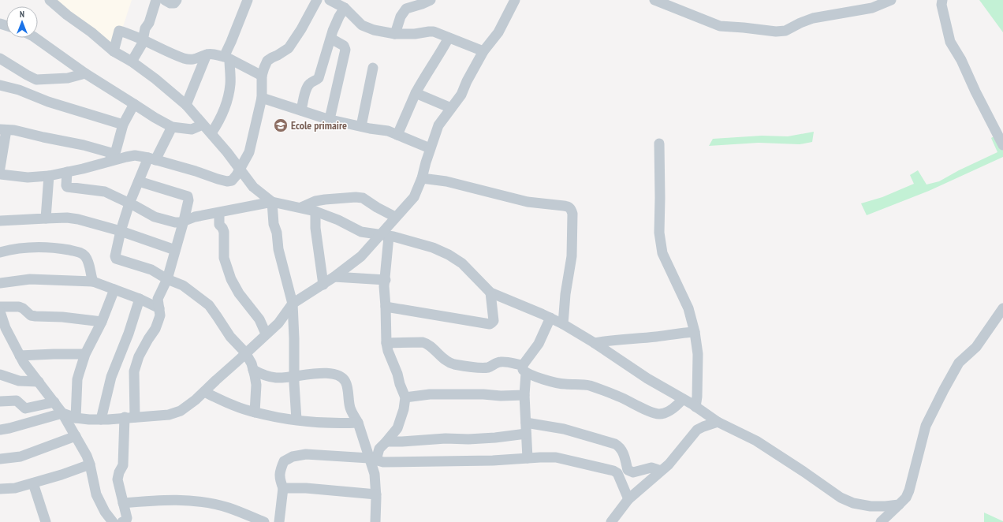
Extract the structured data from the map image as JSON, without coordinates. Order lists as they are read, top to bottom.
{
  "places": {
    "school or university": ["Ecole primaire"]
  },
  "north": "top"
}
